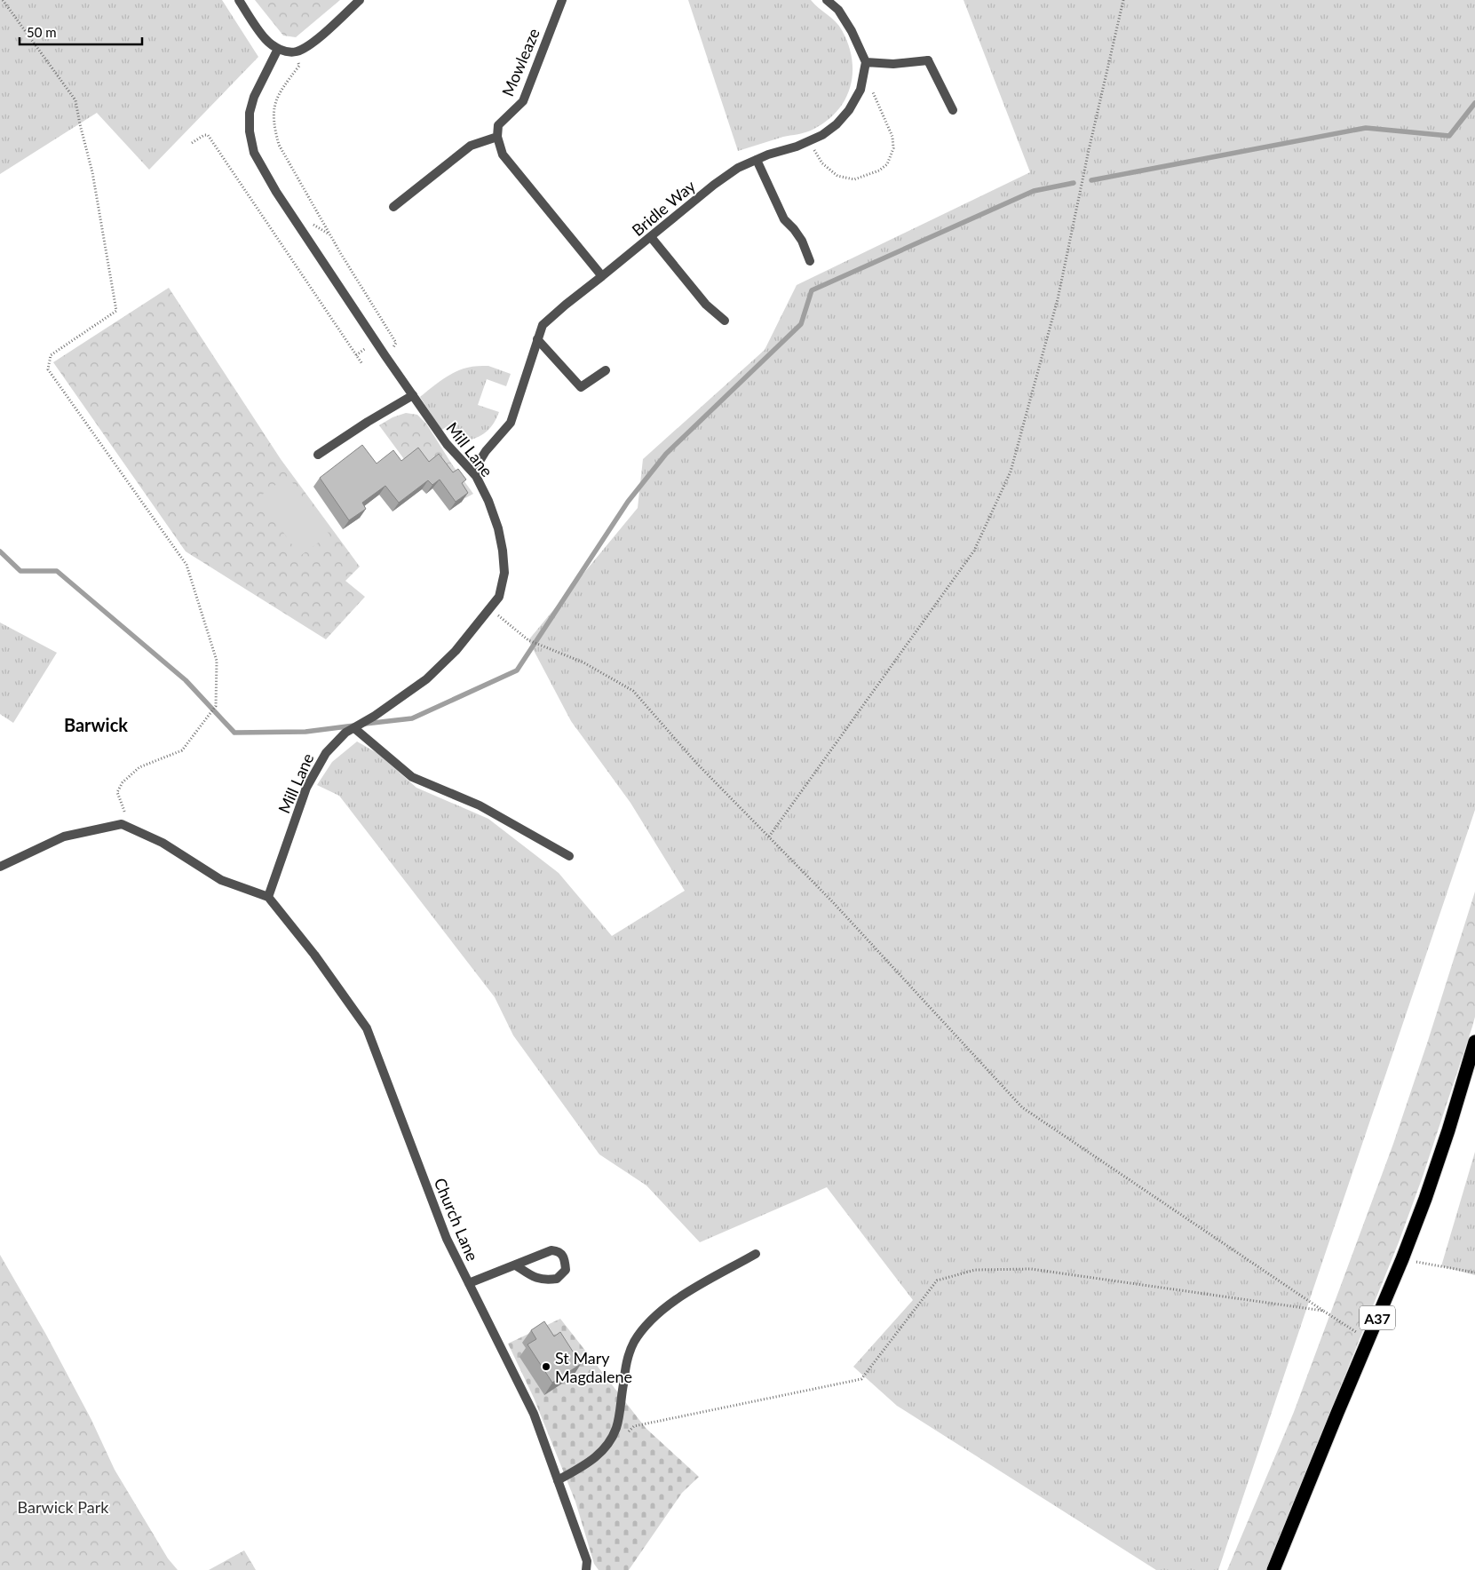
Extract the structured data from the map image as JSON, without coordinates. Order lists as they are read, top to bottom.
{
  "streets": {
    "highway": ["A37"],
    "street": [
      "Mowleaze",
      "Bridle Way",
      "Mill Lane",
      "Church Lane"
    ]
  },
  "crossings": [
    ["Bridle Way", "Mill Lane"],
    ["Mill Lane", "Church Lane"]
  ],
  "districts": ["Barwick"],
  "parks": ["Barwick Park"],
  "places": ["St Mary Magdalene"],
  "scale_bar": "50 m"
}
